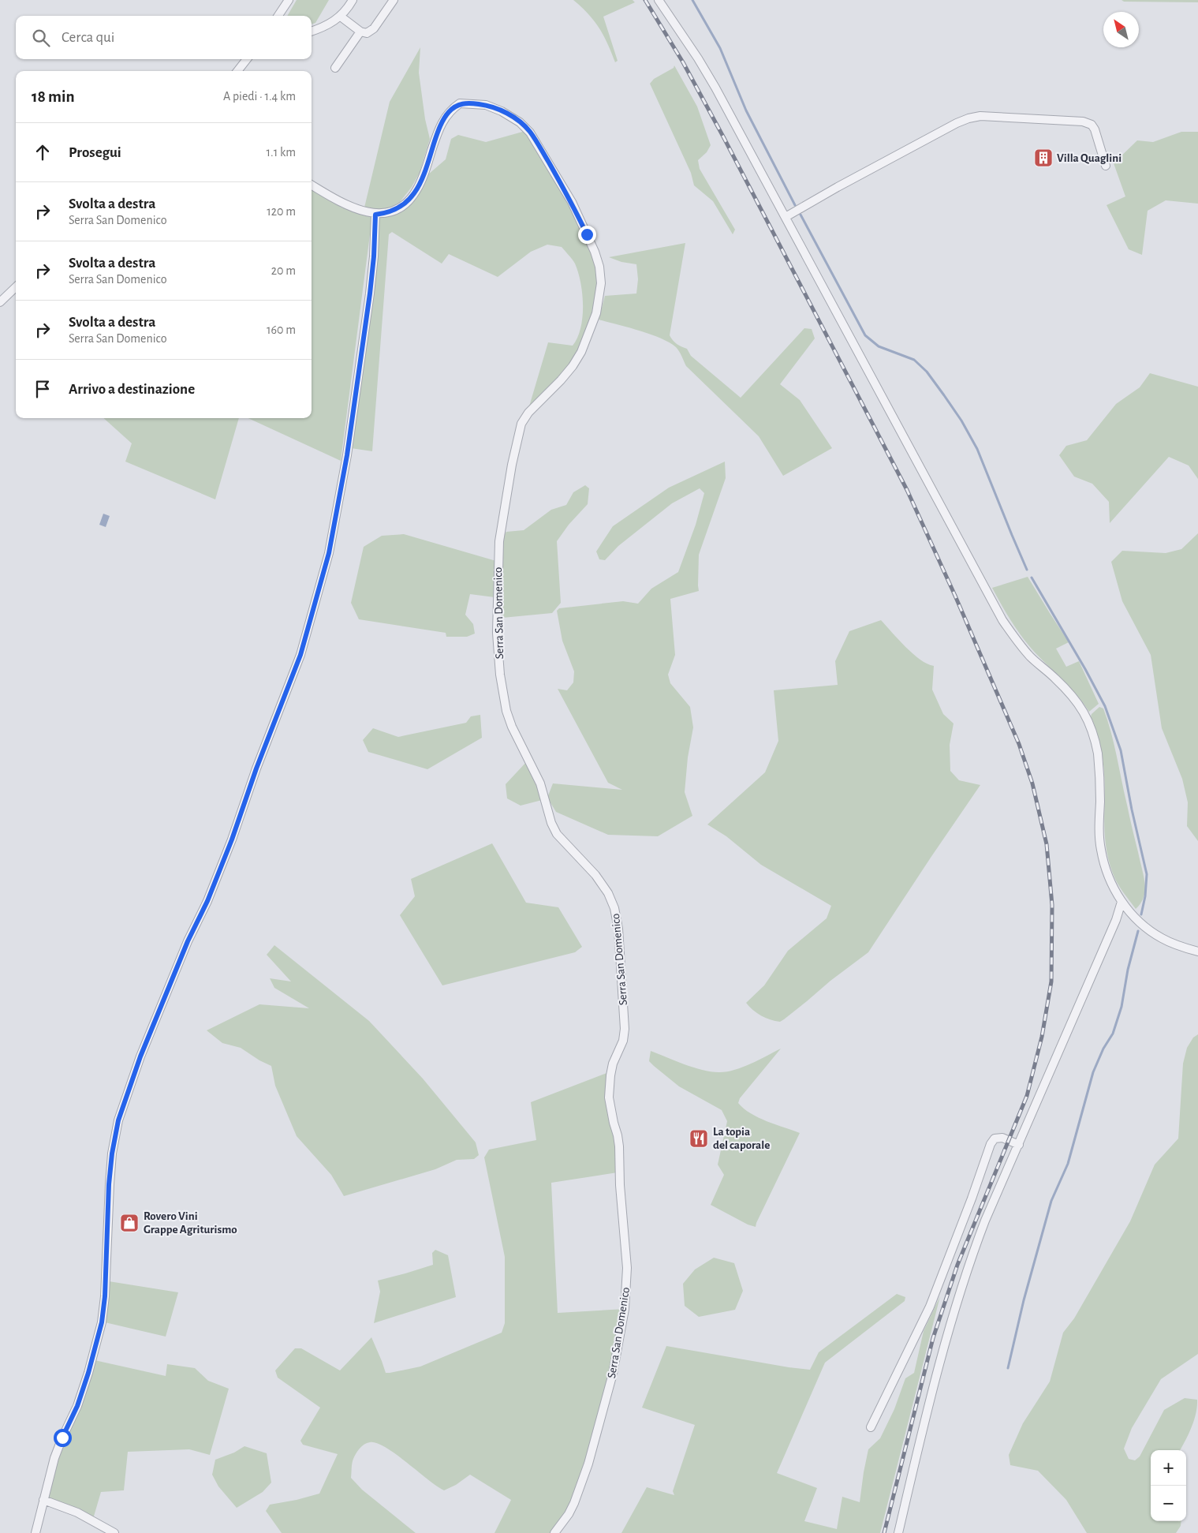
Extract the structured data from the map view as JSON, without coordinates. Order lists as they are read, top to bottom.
{
  "streets": {
    "street": ["Serra San Domenico"]
  },
  "places": {
    "building": ["Villa Quaglini"],
    "restaurant": ["La topia del caporale"],
    "shop": ["Rovero Vini Grappe Agriturismo"]
  },
  "north": "top left",
  "page": {
    "search": "Cerca qui",
    "heading": ["18 min", "A piedi · 1.4 km"],
    "list": [
      ["Prosegui", "1.1 km"],
      ["Svolta a destra", "Serra San Domenico", "120 m"],
      ["Svolta a destra", "Serra San Domenico", "20 m"],
      ["Svolta a destra", "Serra San Domenico", "160 m"],
      "Arrivo a destinazione"
    ],
    "map_buttons": ["+", "−"]
  }
}
